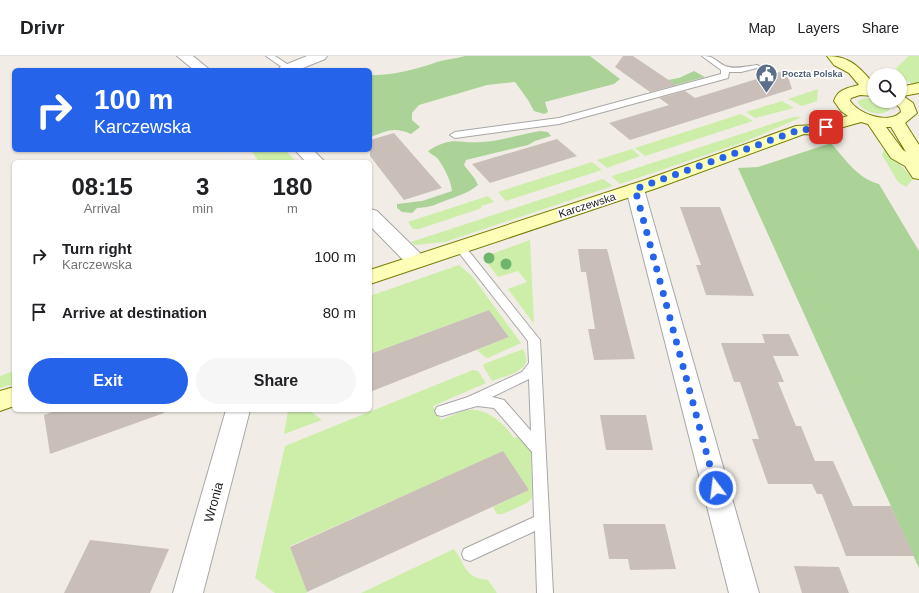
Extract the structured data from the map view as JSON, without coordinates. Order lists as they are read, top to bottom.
{
  "streets": {
    "main road": ["Karczewska"],
    "street": ["Wronia"]
  },
  "places": {
    "public building": ["Poczta Polska"]
  },
  "page": {
    "header": "Drivr",
    "nav": ["Map", "Layers", "Share"],
    "turn": ["100 m", "Karczewska"],
    "eta": [
      "08:15",
      "Arrival",
      "3",
      "min",
      "180",
      "m"
    ],
    "list": [
      {
        "name": "Turn right",
        "note": "Karczewska",
        "value": "100 m"
      },
      {
        "name": "Arrive at destination",
        "value": "80 m"
      }
    ],
    "buttons": ["Exit", "Share"]
  }
}
